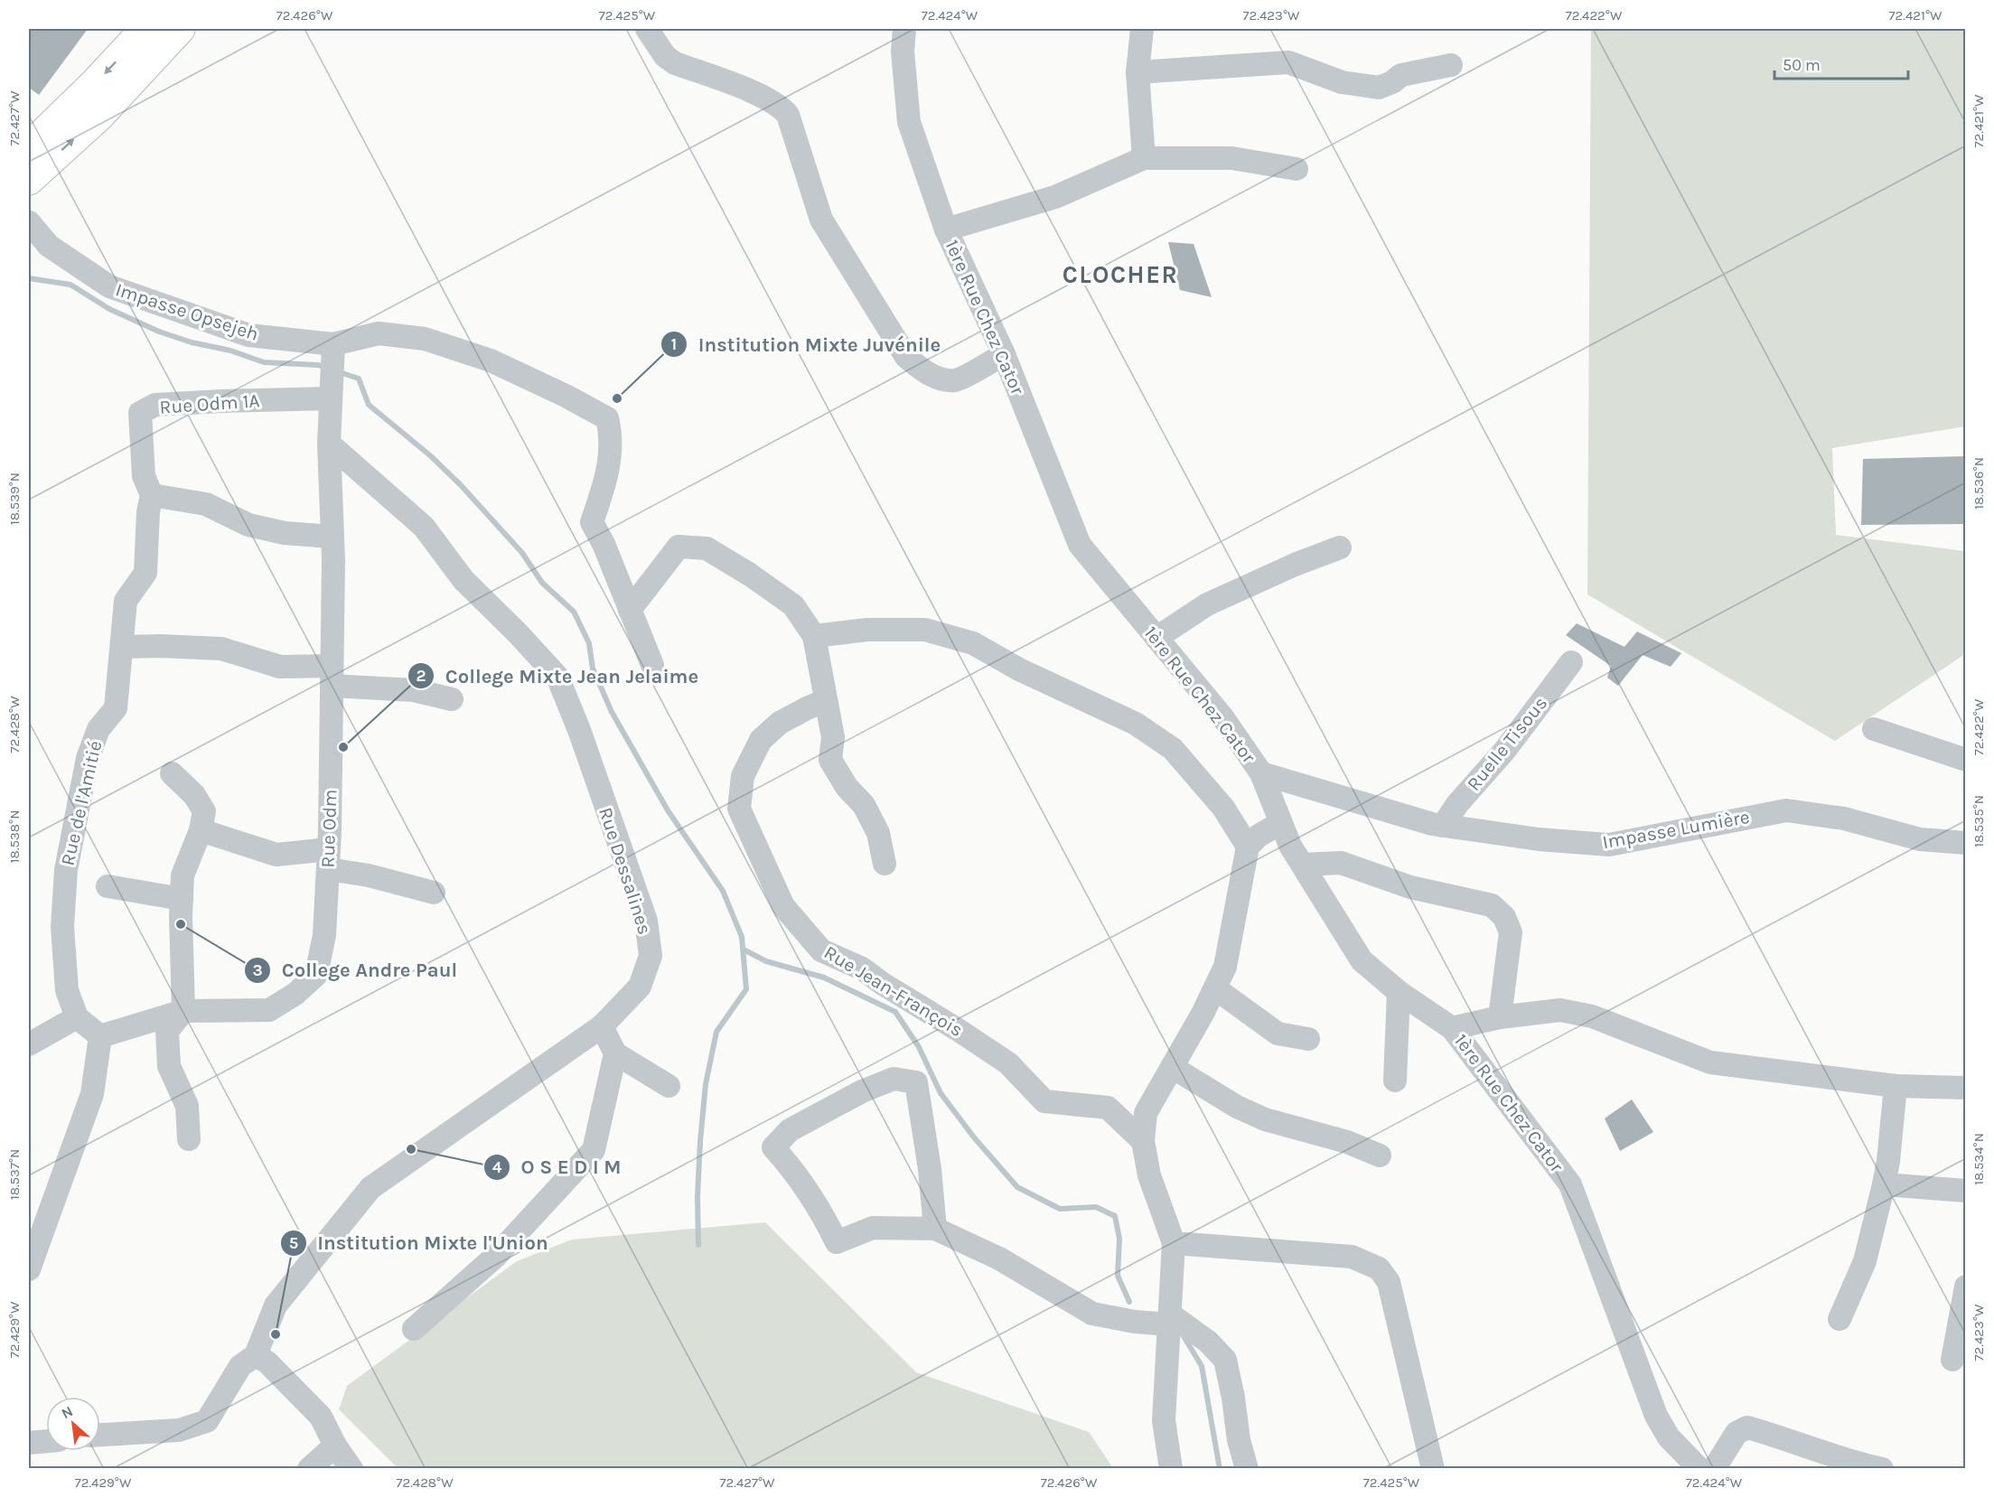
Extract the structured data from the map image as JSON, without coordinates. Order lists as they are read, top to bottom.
{
  "streets": {
    "street": [
      "Impasse Opsejeh",
      "1ère Rue Chez Cator",
      "Rue Odm 1A",
      "Ruelle Tisous",
      "Rue de l'Amitié",
      "Rue Odm",
      "Impasse Lumière",
      "Rue Dessalines",
      "Rue Jean-François"
    ]
  },
  "crossings": [
    ["Impasse Opsejeh", "Rue Odm"],
    ["1ère Rue Chez Cator", "Impasse Lumière"],
    ["Rue Odm 1A", "Rue de l'Amitié"],
    ["Rue Odm 1A", "Rue Odm"],
    ["Ruelle Tisous", "Impasse Lumière"],
    ["Rue Odm", "Rue Dessalines"]
  ],
  "districts": ["CLOCHER"],
  "places": [
    "Institution Mixte Juvénile",
    "College Mixte Jean Jelaime",
    "College Andre Paul",
    "O S E D I M",
    "Institution Mixte l'Union"
  ],
  "scale_bar": "50 m",
  "north": "top left",
  "coordinates": [
    "72.426°W",
    "72.425°W",
    "72.424°W",
    "72.423°W",
    "72.422°W",
    "72.421°W",
    "72.427°W",
    "18.536°N",
    "18.539°N",
    "72.428°W",
    "18.535°N",
    "18.538°N",
    "18.534°N",
    "18.537°N",
    "72.429°W"
  ]
}
